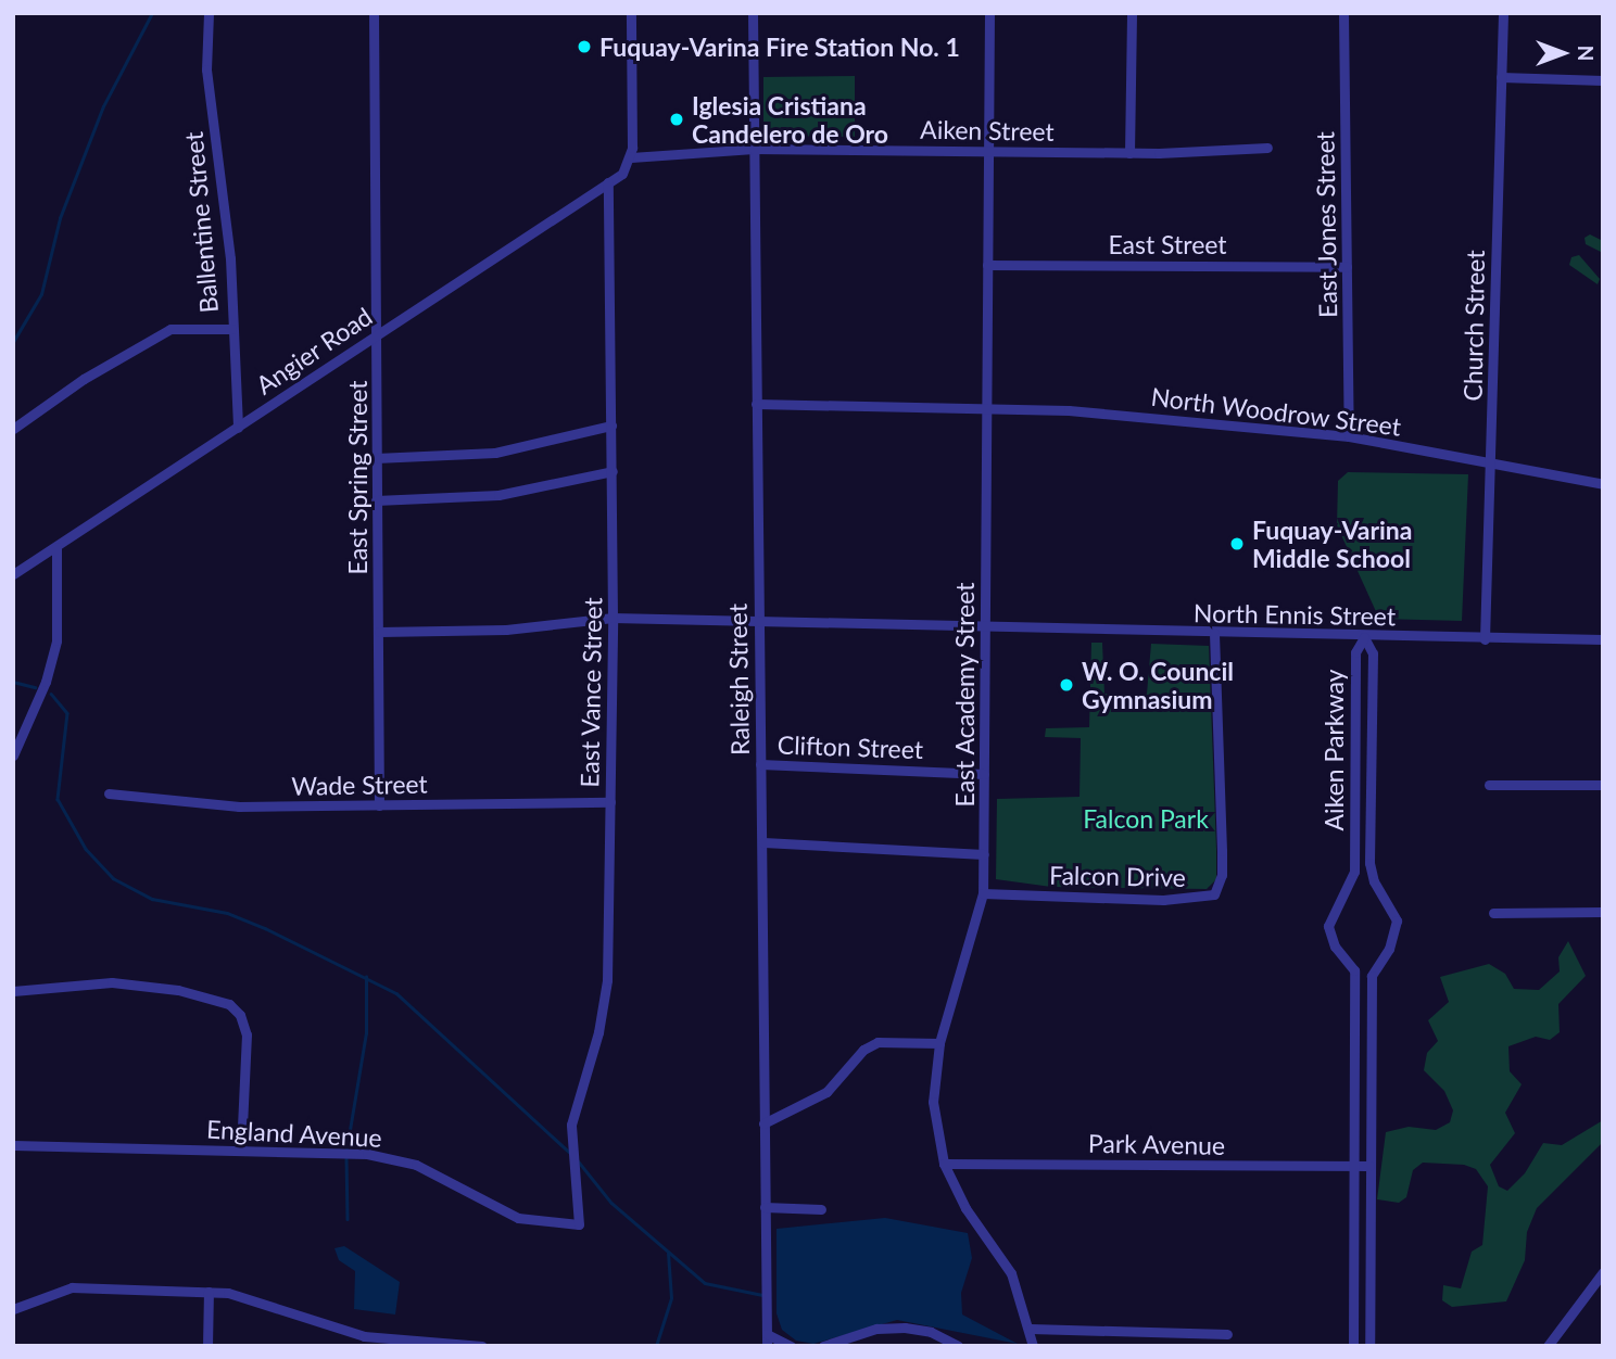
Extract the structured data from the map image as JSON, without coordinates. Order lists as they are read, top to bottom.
{
  "streets": {
    "street": [
      "Aiken Street",
      "Ballentine Street",
      "East Jones Street",
      "East Street",
      "Church Street",
      "Angier Road",
      "North Woodrow Street",
      "East Spring Street",
      "North Ennis Street",
      "Raleigh Street",
      "East Vance Street",
      "East Academy Street",
      "Clifton Street",
      "Aiken Parkway",
      "Wade Street",
      "Falcon Drive",
      "England Avenue",
      "Park Avenue"
    ]
  },
  "crossings": [
    ["Aiken Street", "Angier Road"],
    ["Aiken Street", "Raleigh Street"],
    ["Aiken Street", "East Academy Street"],
    ["Ballentine Street", "Angier Road"],
    ["East Jones Street", "East Street"],
    ["East Jones Street", "North Woodrow Street"],
    ["East Street", "East Academy Street"],
    ["Church Street", "North Woodrow Street"],
    ["Church Street", "North Ennis Street"],
    ["Angier Road", "East Spring Street"],
    ["Angier Road", "East Vance Street"],
    ["North Woodrow Street", "Raleigh Street"],
    ["North Woodrow Street", "East Academy Street"],
    ["East Spring Street", "North Ennis Street"],
    ["East Spring Street", "Wade Street"],
    ["North Ennis Street", "Raleigh Street"],
    ["North Ennis Street", "East Vance Street"],
    ["North Ennis Street", "East Academy Street"],
    ["North Ennis Street", "Aiken Parkway"],
    ["North Ennis Street", "Falcon Drive"],
    ["Raleigh Street", "Clifton Street"],
    ["East Vance Street", "Wade Street"],
    ["East Vance Street", "England Avenue"],
    ["East Academy Street", "Clifton Street"],
    ["East Academy Street", "Falcon Drive"],
    ["East Academy Street", "Park Avenue"]
  ],
  "parks": ["Falcon Park"],
  "places": [
    "Fuquay-Varina Fire Station No. 1",
    "Iglesia Cristiana Candelero de Oro",
    "Fuquay-Varina Middle School",
    "W. O. Council Gymnasium"
  ],
  "north": "right"
}
